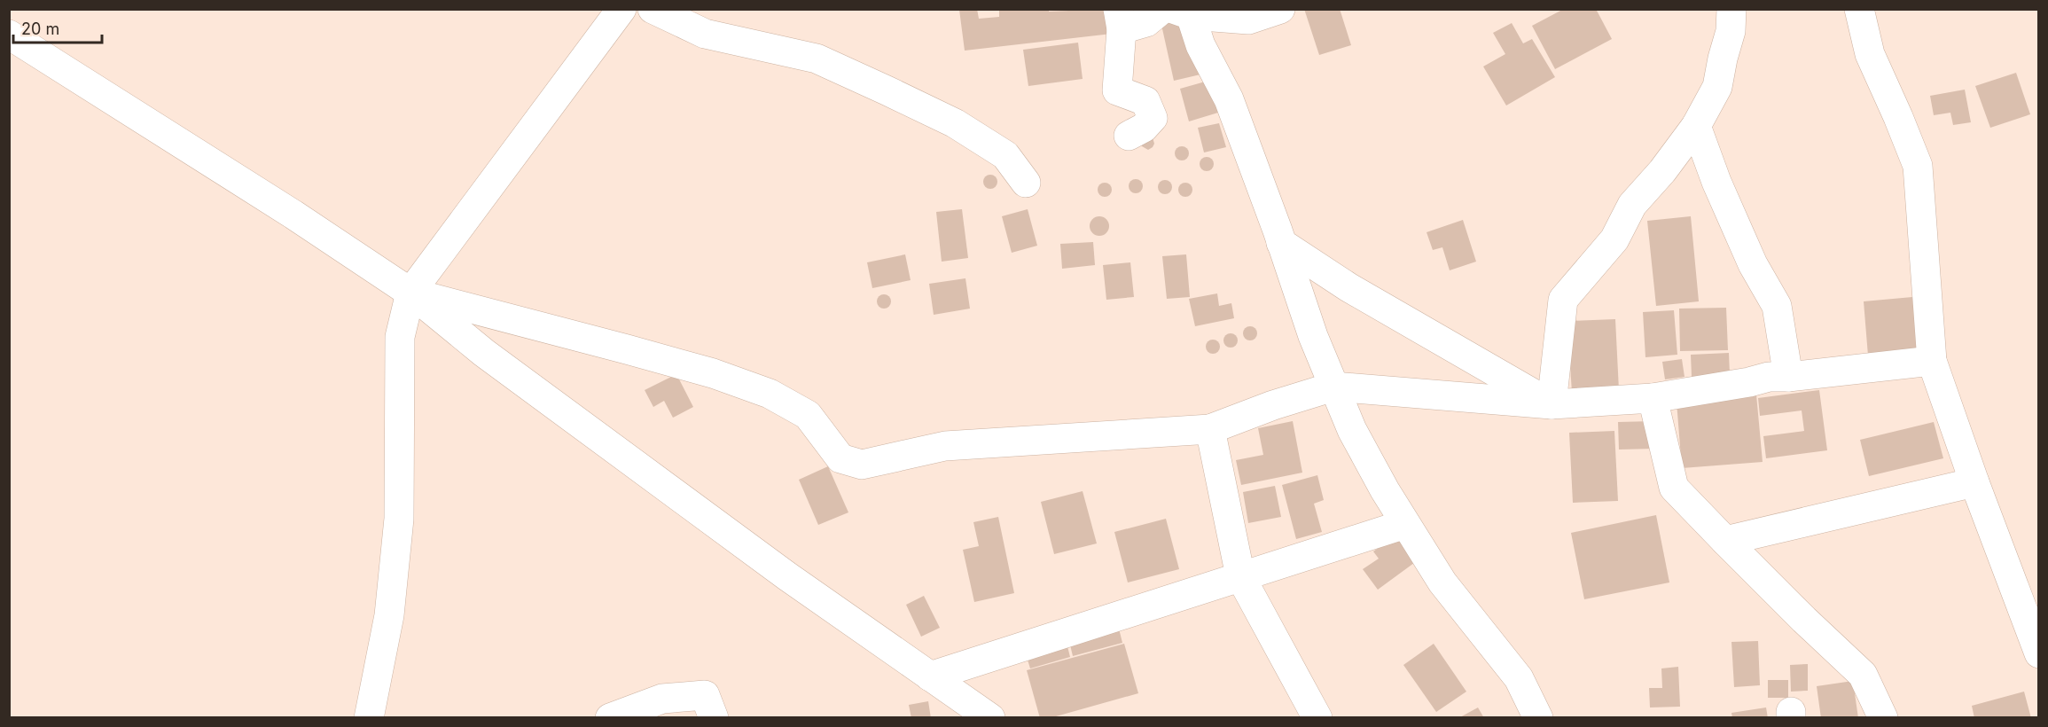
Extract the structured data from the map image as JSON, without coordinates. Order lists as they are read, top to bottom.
{
  "scale_bar": "20 m"
}
